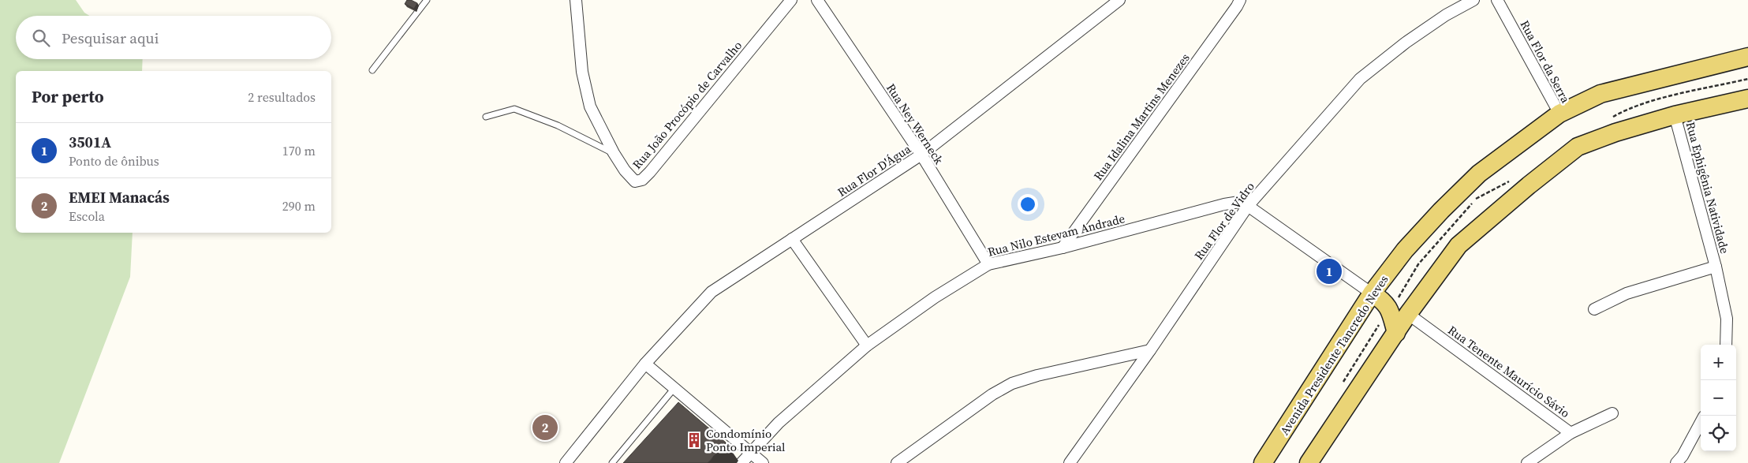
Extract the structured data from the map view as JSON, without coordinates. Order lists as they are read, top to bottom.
{
  "streets": {
    "main road": ["Avenida Presidente Tancredo Neves"],
    "street": [
      "Rua Flor da Serra",
      "Rua João Procópio de Carvalho",
      "Rua Idalina Martins Menezes",
      "Rua Ney Werneck",
      "Rua Flor D'Água",
      "Rua Ephigênia Natividade",
      "Rua Flor de Vidro",
      "Rua Nilo Estevam Andrade",
      "Rua Tenente Maurício Sávio"
    ]
  },
  "crossings": [
    ["Rua Flor da Serra", "Avenida Presidente Tancredo Neves"],
    ["Rua Idalina Martins Menezes", "Rua Nilo Estevam Andrade"],
    ["Rua Ney Werneck", "Rua Flor D'Água"],
    ["Rua Ney Werneck", "Rua Nilo Estevam Andrade"],
    ["Rua Flor de Vidro", "Rua Nilo Estevam Andrade"]
  ],
  "places": {
    "building": ["Condomínio Ponto Imperial"]
  },
  "page": {
    "search": "Pesquisar aqui",
    "heading": ["Por perto", "2 resultados"],
    "list": [
      {
        "mark": "1",
        "name": "3501A",
        "note": "Ponto de ônibus",
        "value": "170 m"
      },
      {
        "mark": "2",
        "name": "EMEI Manacás",
        "note": "Escola",
        "value": "290 m"
      }
    ],
    "pins": ["1", "2"],
    "map_buttons": ["+", "−"]
  }
}
